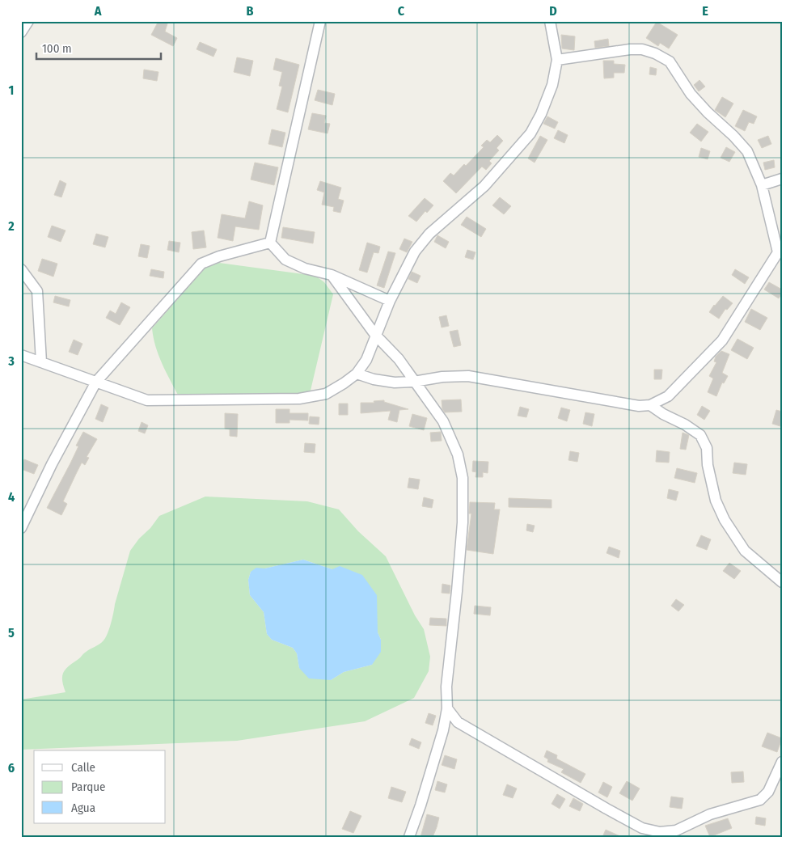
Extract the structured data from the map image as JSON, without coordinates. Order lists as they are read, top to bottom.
{
  "legend": ["Calle", "Parque", "Agua"],
  "scale_bar": "100 m",
  "grid": {
    "columns": [
      "A",
      "B",
      "C",
      "D",
      "E"
    ],
    "rows": [
      "1",
      "2",
      "3",
      "4",
      "5",
      "6"
    ]
  }
}
